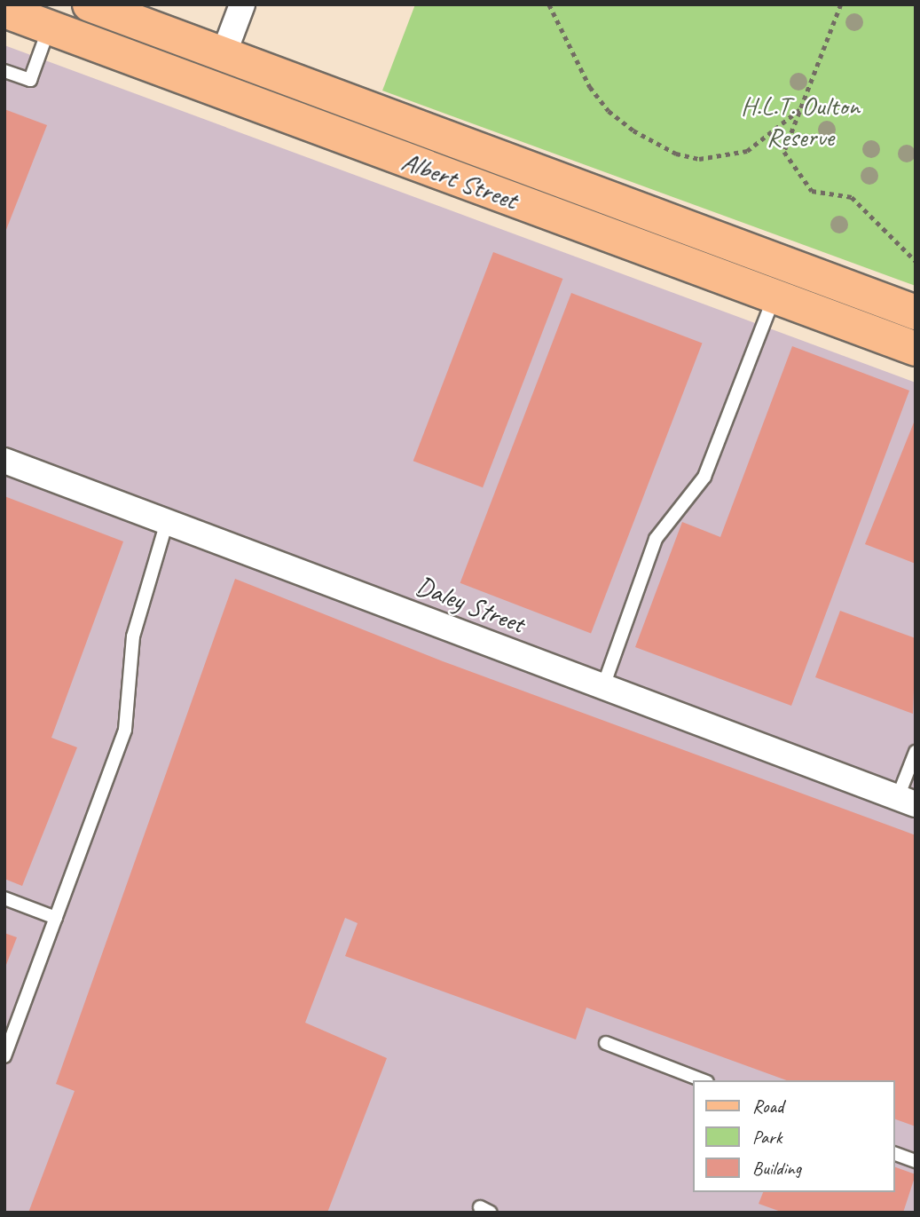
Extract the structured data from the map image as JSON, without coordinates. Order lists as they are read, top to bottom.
{
  "streets": {
    "main road": ["Albert Street"],
    "street": ["Daley Street"]
  },
  "parks": ["H.L.T. Oulton Reserve"],
  "legend": ["Road", "Park", "Building"]
}
